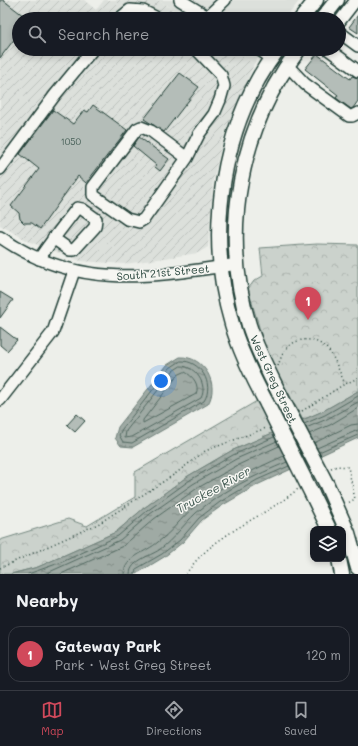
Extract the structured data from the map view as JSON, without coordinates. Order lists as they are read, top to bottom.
{
  "streets": {
    "main road": ["West Greg Street"],
    "street": ["South 21st Street"]
  },
  "crossings": [
    ["South 21st Street", "West Greg Street"]
  ],
  "water": ["Truckee River"],
  "house_numbers": ["1050"],
  "page": {
    "search": "Search here",
    "pins": "1",
    "heading": "Nearby",
    "list": [
      {
        "mark": "1",
        "name": "Gateway Park",
        "note": "Park · West Greg Street",
        "value": "120 m"
      }
    ],
    "nav": ["Map", "Directions", "Saved"]
  }
}
